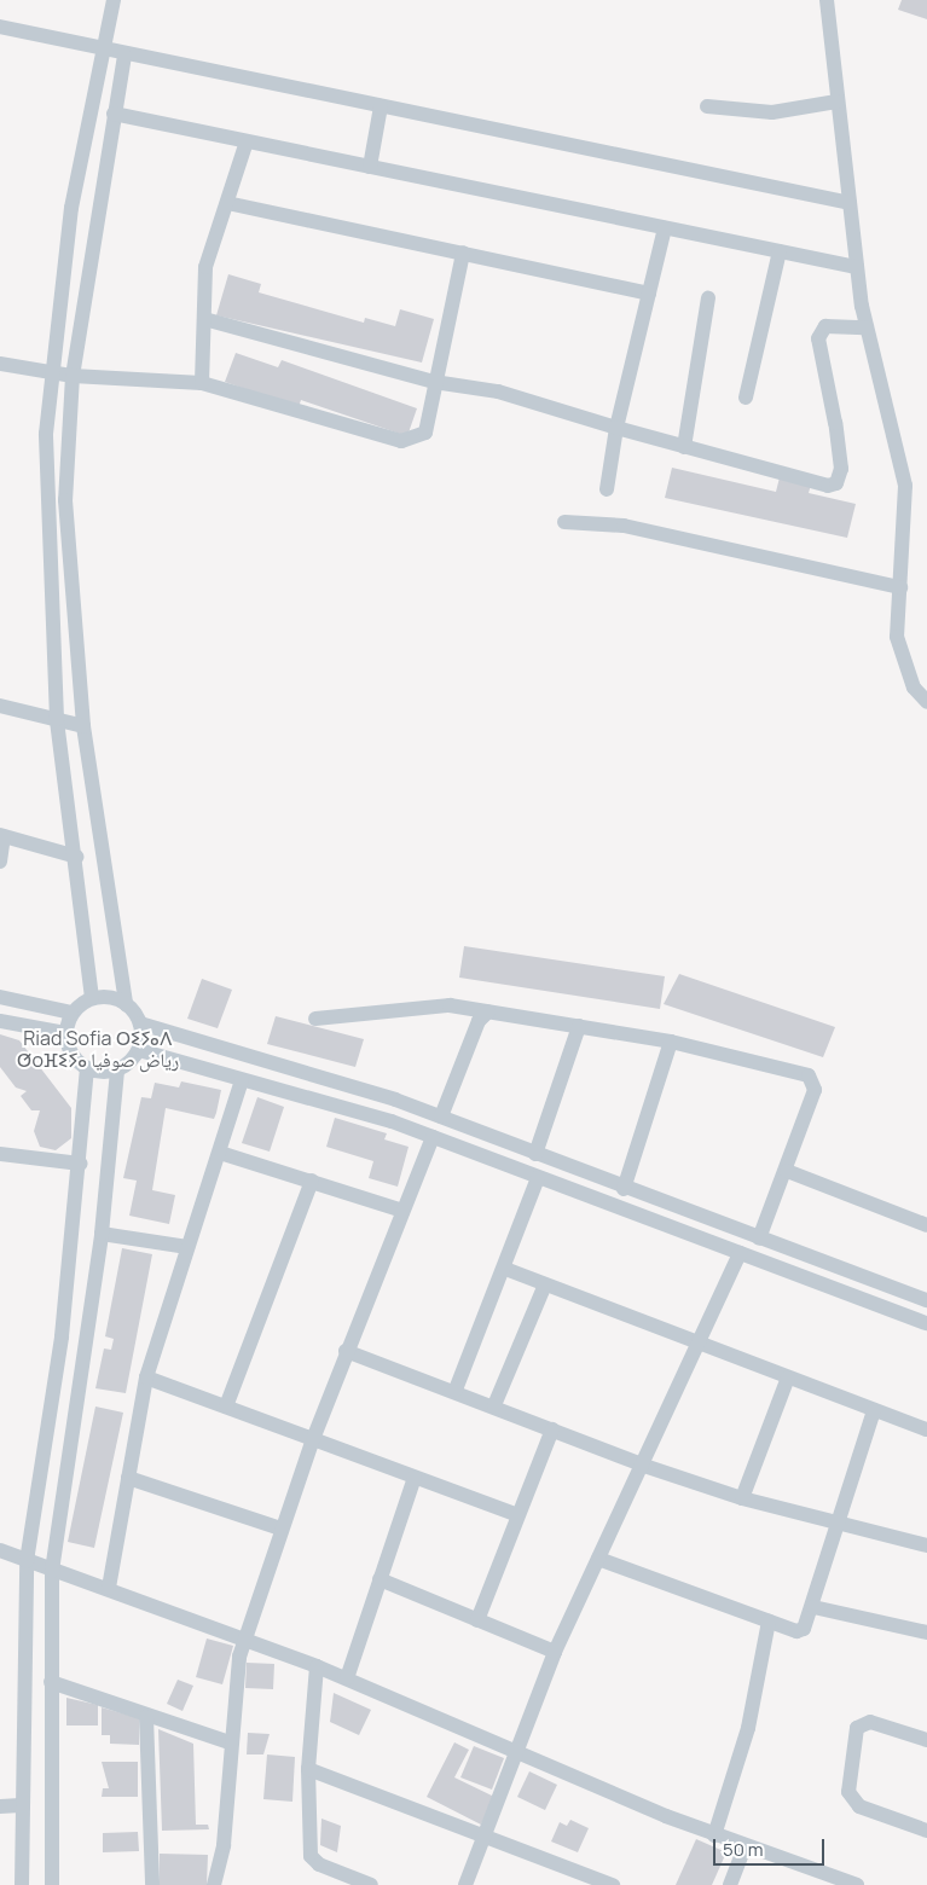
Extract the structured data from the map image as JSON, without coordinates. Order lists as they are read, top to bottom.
{
  "districts": ["Riad Sofia ⵔⵉⵢⴰⴷ ⵚoⴼⵉⵢⴰ رياض صوفيا"],
  "scale_bar": "50 m"
}
